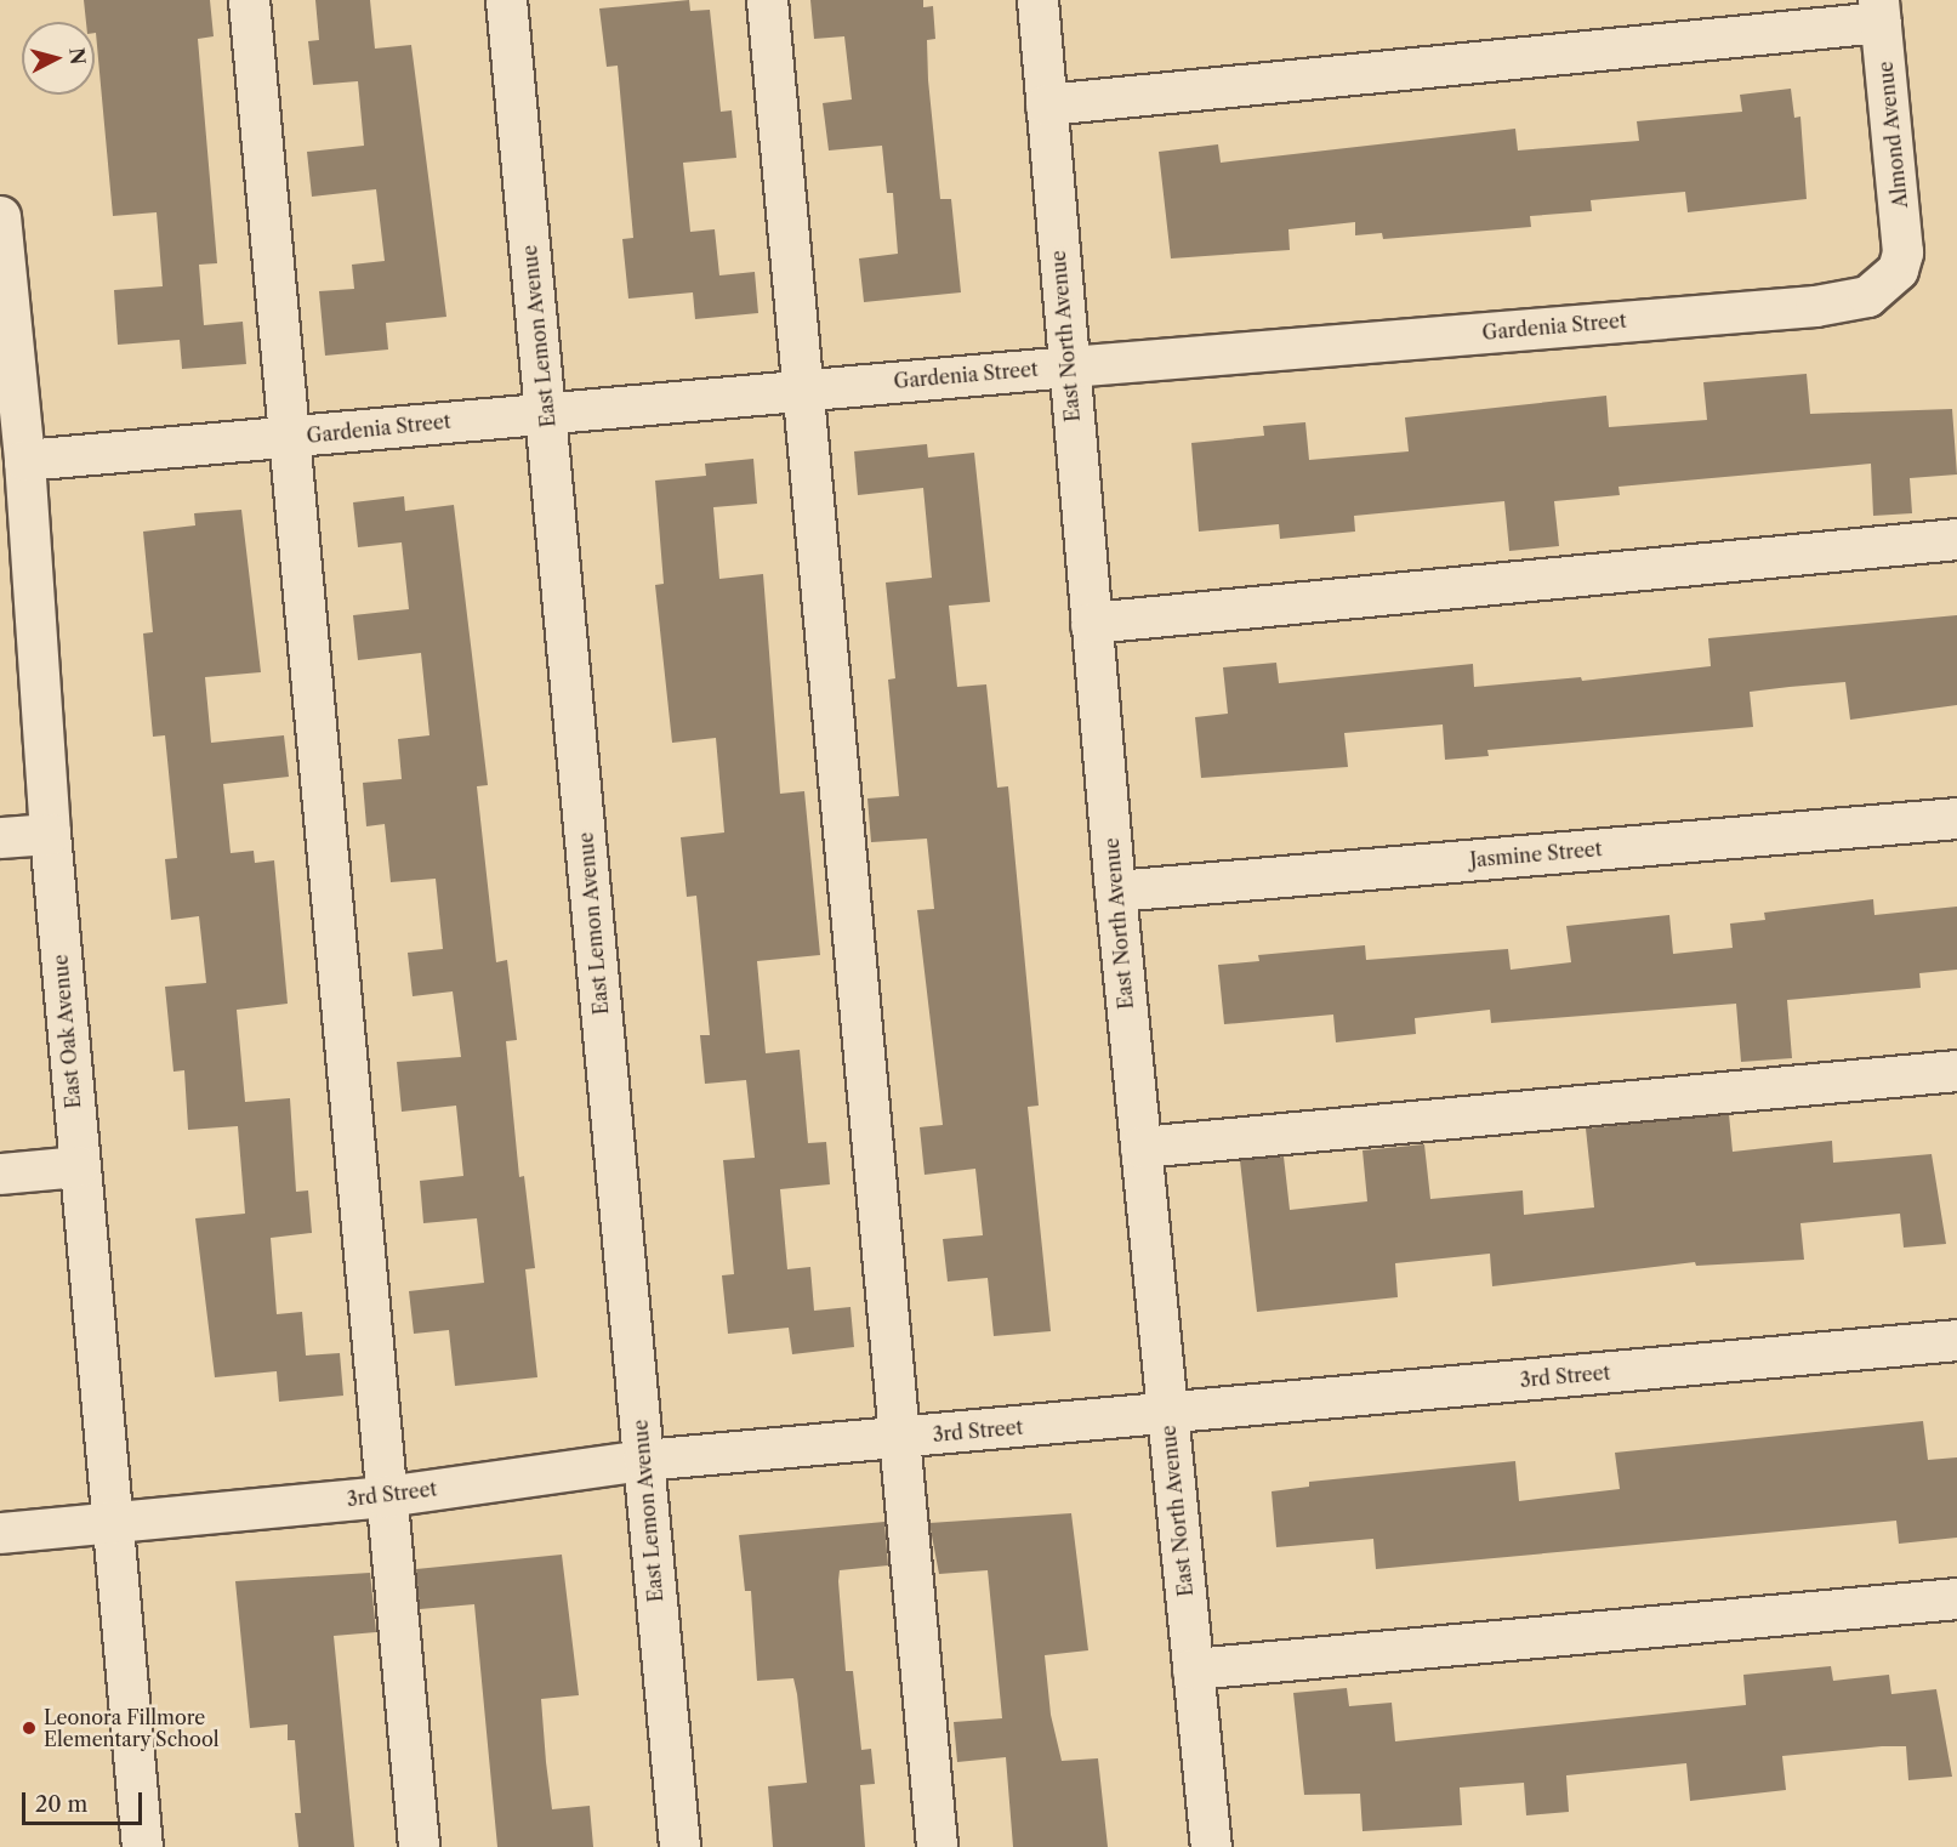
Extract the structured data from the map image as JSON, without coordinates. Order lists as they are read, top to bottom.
{
  "streets": {
    "street": [
      "Almond Avenue",
      "Gardenia Street",
      "East Lemon Avenue",
      "East North Avenue",
      "Jasmine Street",
      "East Oak Avenue",
      "3rd Street"
    ]
  },
  "crossings": [
    ["Almond Avenue", "Gardenia Street"],
    ["Gardenia Street", "East Lemon Avenue"],
    ["Gardenia Street", "East North Avenue"],
    ["Gardenia Street", "East Oak Avenue"],
    ["East Lemon Avenue", "3rd Street"],
    ["East North Avenue", "Jasmine Street"],
    ["East North Avenue", "3rd Street"],
    ["East Oak Avenue", "3rd Street"]
  ],
  "places": ["Leonora Fillmore Elementary School"],
  "scale_bar": "20 m",
  "north": "right"
}
